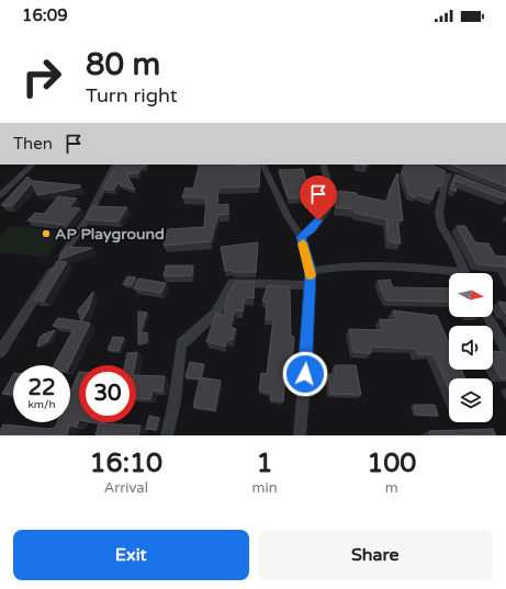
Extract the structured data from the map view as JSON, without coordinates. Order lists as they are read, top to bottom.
{
  "places": ["AP Playground"],
  "north": "right",
  "page": {
    "status": "16:09",
    "turn": ["80 m", "Turn right"],
    "then": "Then",
    "speed": "22 km/h",
    "limit": "30",
    "eta": [
      "16:10",
      "Arrival",
      "1",
      "min",
      "100",
      "m"
    ],
    "buttons": ["Exit", "Share"]
  }
}
